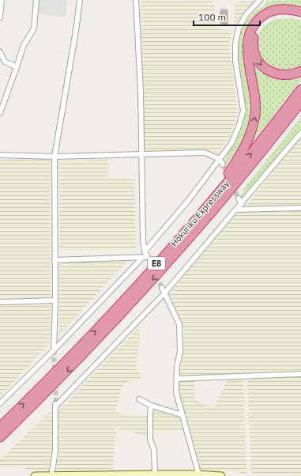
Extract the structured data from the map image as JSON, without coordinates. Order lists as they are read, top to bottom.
{
  "streets": {
    "highway": ["Hokuriku Expressway", "E8"]
  },
  "scale_bar": "100 m"
}
